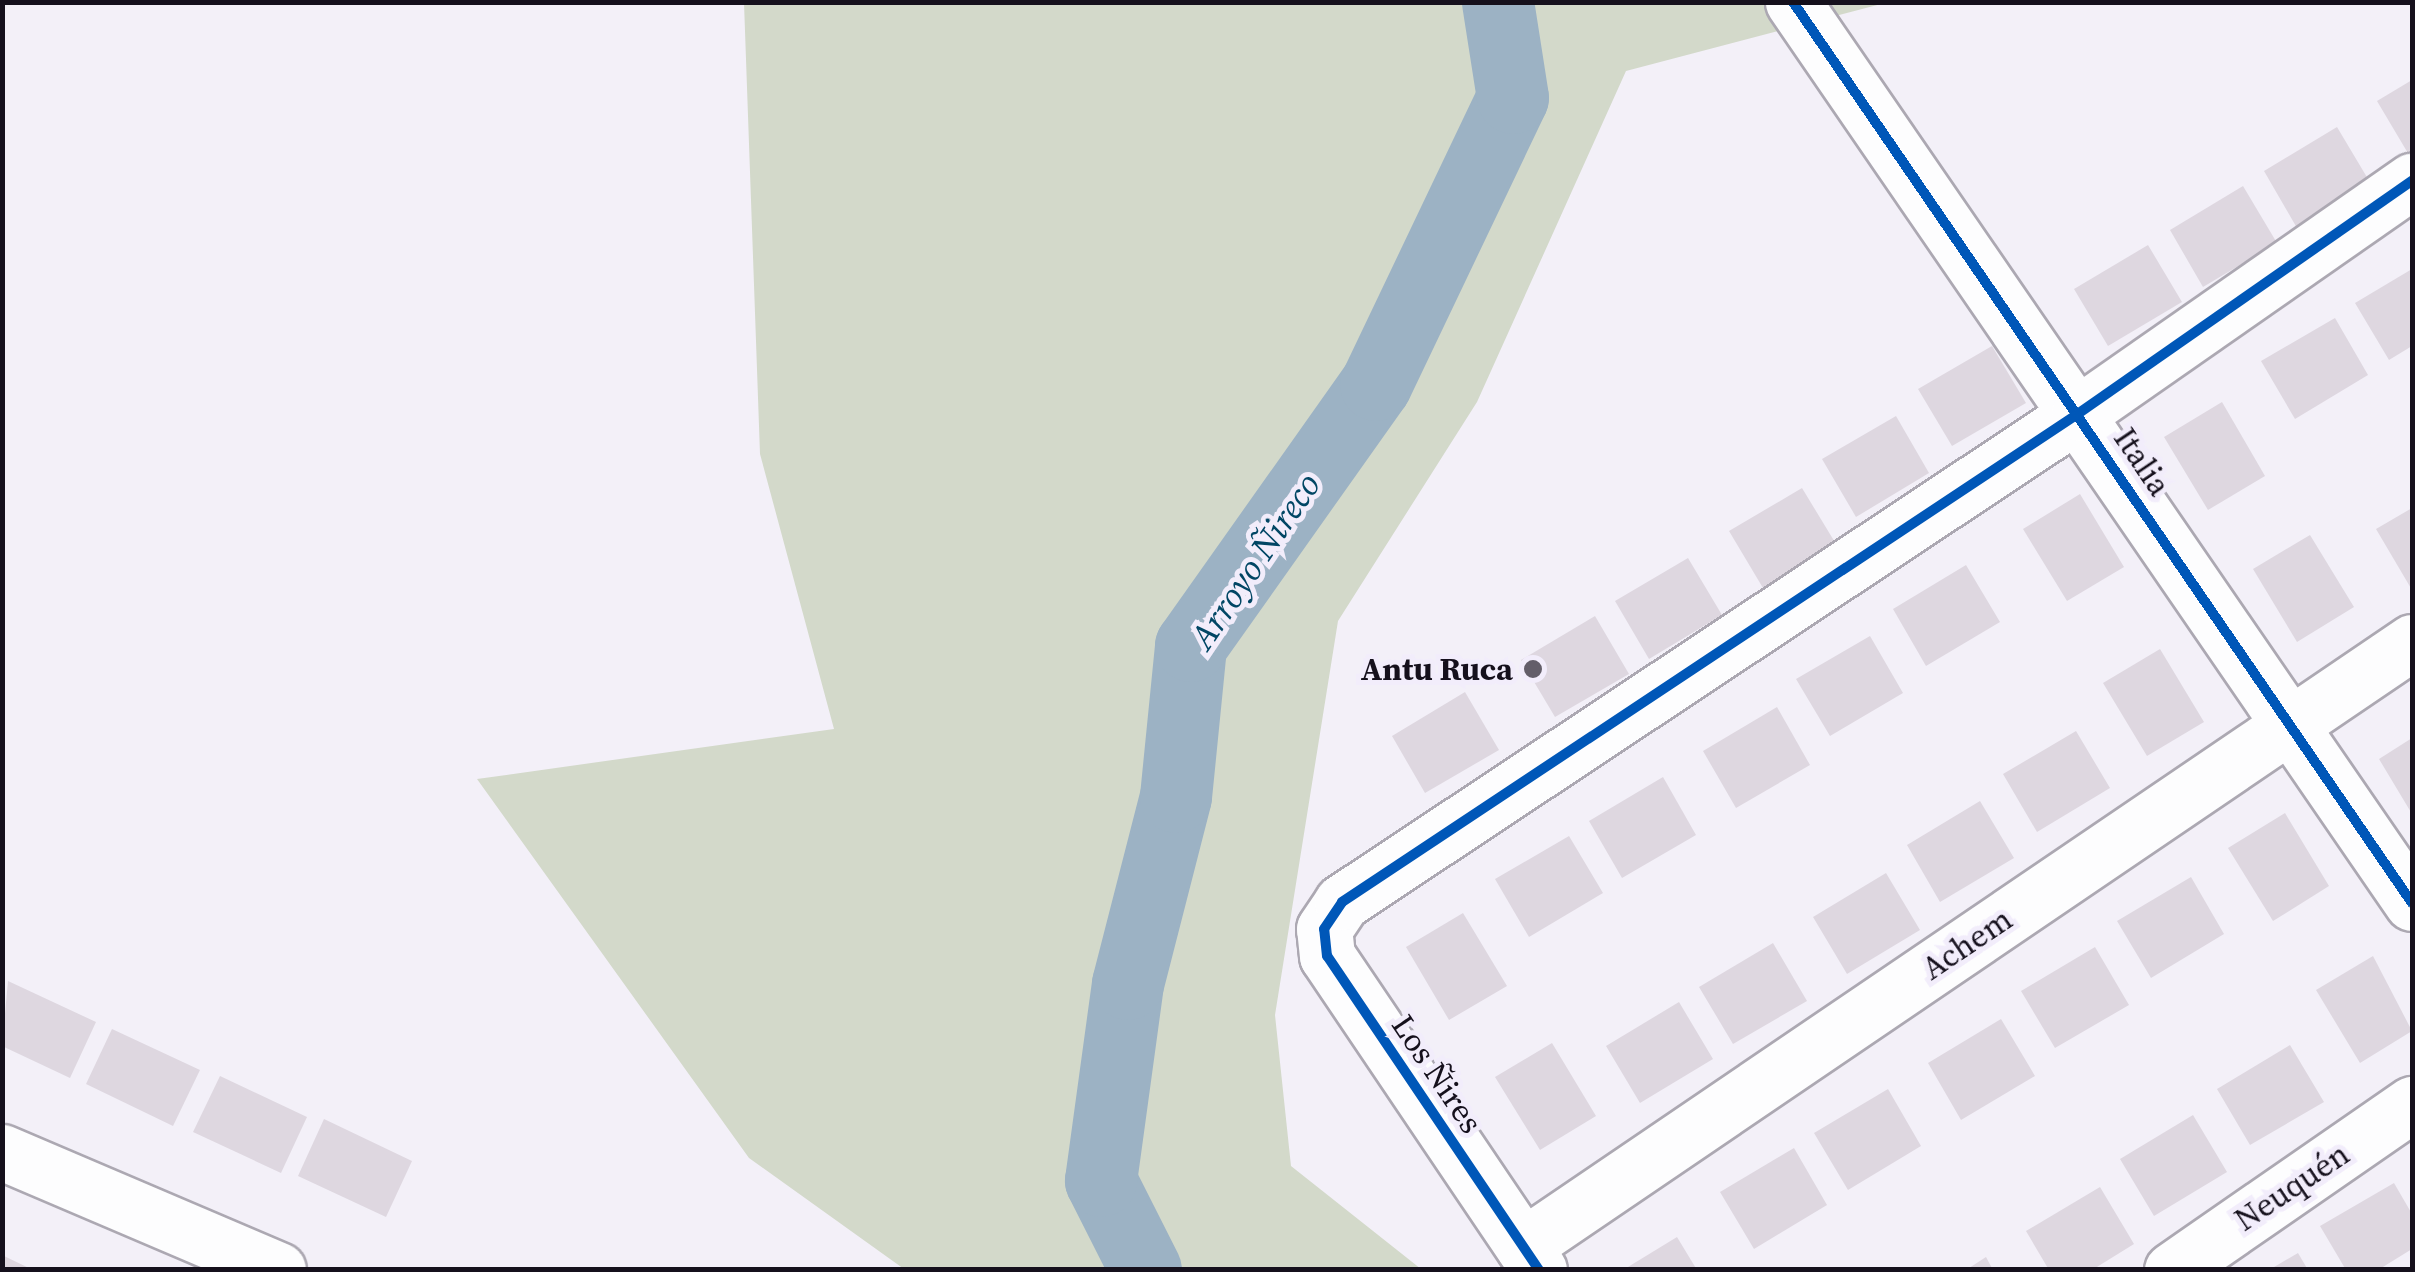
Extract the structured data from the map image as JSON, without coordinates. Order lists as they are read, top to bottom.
{
  "streets": {
    "street": [
      "Italia",
      "Achem",
      "Los Ñires",
      "Neuquén"
    ]
  },
  "crossings": [
    ["Italia", "Achem"],
    ["Italia", "Los Ñires"],
    ["Achem", "Los Ñires"]
  ],
  "water": ["Arroyo Ñireco"],
  "places": ["Antu Ruca"]
}
